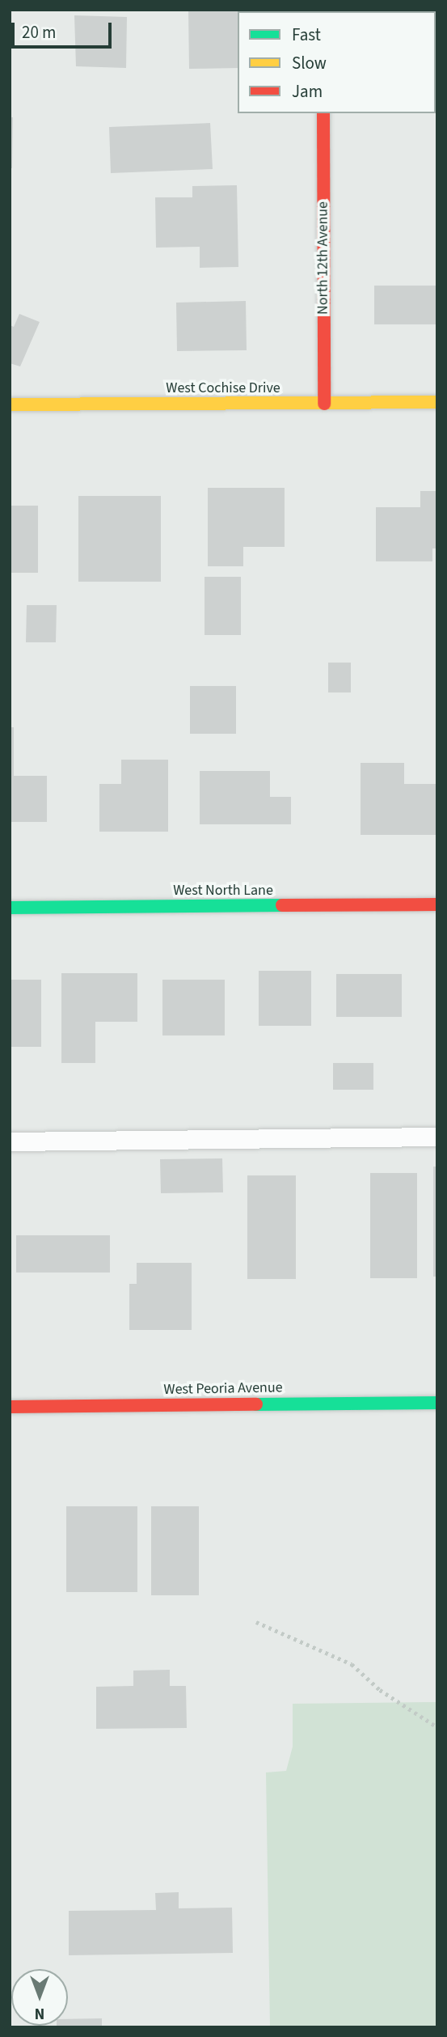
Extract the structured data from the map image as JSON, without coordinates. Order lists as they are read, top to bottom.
{
  "streets": {
    "street": [
      "North 12th Avenue",
      "West Cochise Drive",
      "West North Lane",
      "West Peoria Avenue"
    ]
  },
  "crossings": [
    ["North 12th Avenue", "West Cochise Drive"]
  ],
  "legend": ["Fast", "Slow", "Jam"],
  "scale_bar": "20 m",
  "north": "bottom"
}
